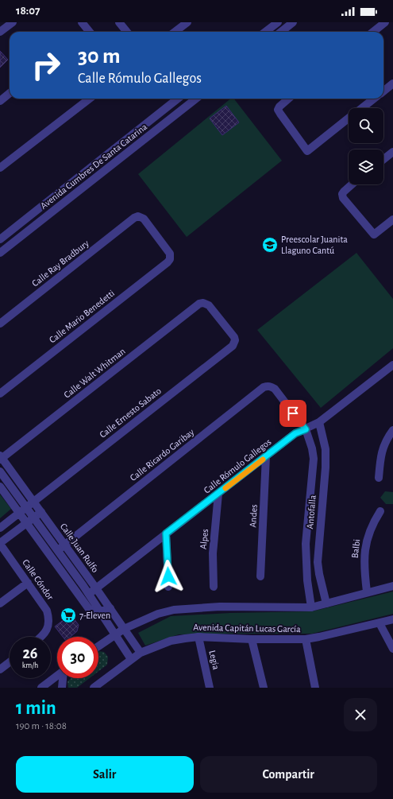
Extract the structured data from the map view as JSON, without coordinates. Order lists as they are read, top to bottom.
{
  "streets": {
    "street": [
      "Avenida Cumbres De Santa Catarina",
      "Calle Ray Bradbury",
      "Calle Mario Benedetti",
      "Calle Walt Whitman",
      "Calle Ernesto Sabato",
      "Calle Ricardo Garibay",
      "Calle Rómulo Gallegos",
      "Antofalla",
      "Andes",
      "Alpes",
      "Calle Juan Rulfo",
      "Balbi",
      "Calle Cóndor",
      "Avenida Capitán Lucas García",
      "Legia"
    ]
  },
  "crossings": [
    ["Calle Ray Bradbury", "Calle Mario Benedetti"],
    ["Calle Walt Whitman", "Calle Ernesto Sabato"],
    ["Calle Walt Whitman", "Calle Juan Rulfo"],
    ["Calle Ernesto Sabato", "Calle Juan Rulfo"],
    ["Calle Ricardo Garibay", "Antofalla"],
    ["Calle Ricardo Garibay", "Calle Juan Rulfo"],
    ["Calle Rómulo Gallegos", "Antofalla"],
    ["Calle Rómulo Gallegos", "Andes"],
    ["Calle Rómulo Gallegos", "Alpes"],
    ["Calle Rómulo Gallegos", "Calle Juan Rulfo"],
    ["Antofalla", "Avenida Capitán Lucas García"],
    ["Calle Juan Rulfo", "Avenida Capitán Lucas García"],
    ["Balbi", "Avenida Capitán Lucas García"],
    ["Avenida Capitán Lucas García", "Legia"]
  ],
  "places": {
    "school or university": ["Preescolar Juanita Llaguno Cantú"],
    "supermarket": ["7-Eleven"]
  },
  "page": {
    "status": "18:07",
    "turn": ["30 m", "Calle Rómulo Gallegos"],
    "speed": "26 km/h",
    "limit": "30",
    "heading": ["1 min", "190 m · 18:08"],
    "buttons": ["Salir", "Compartir"]
  }
}
